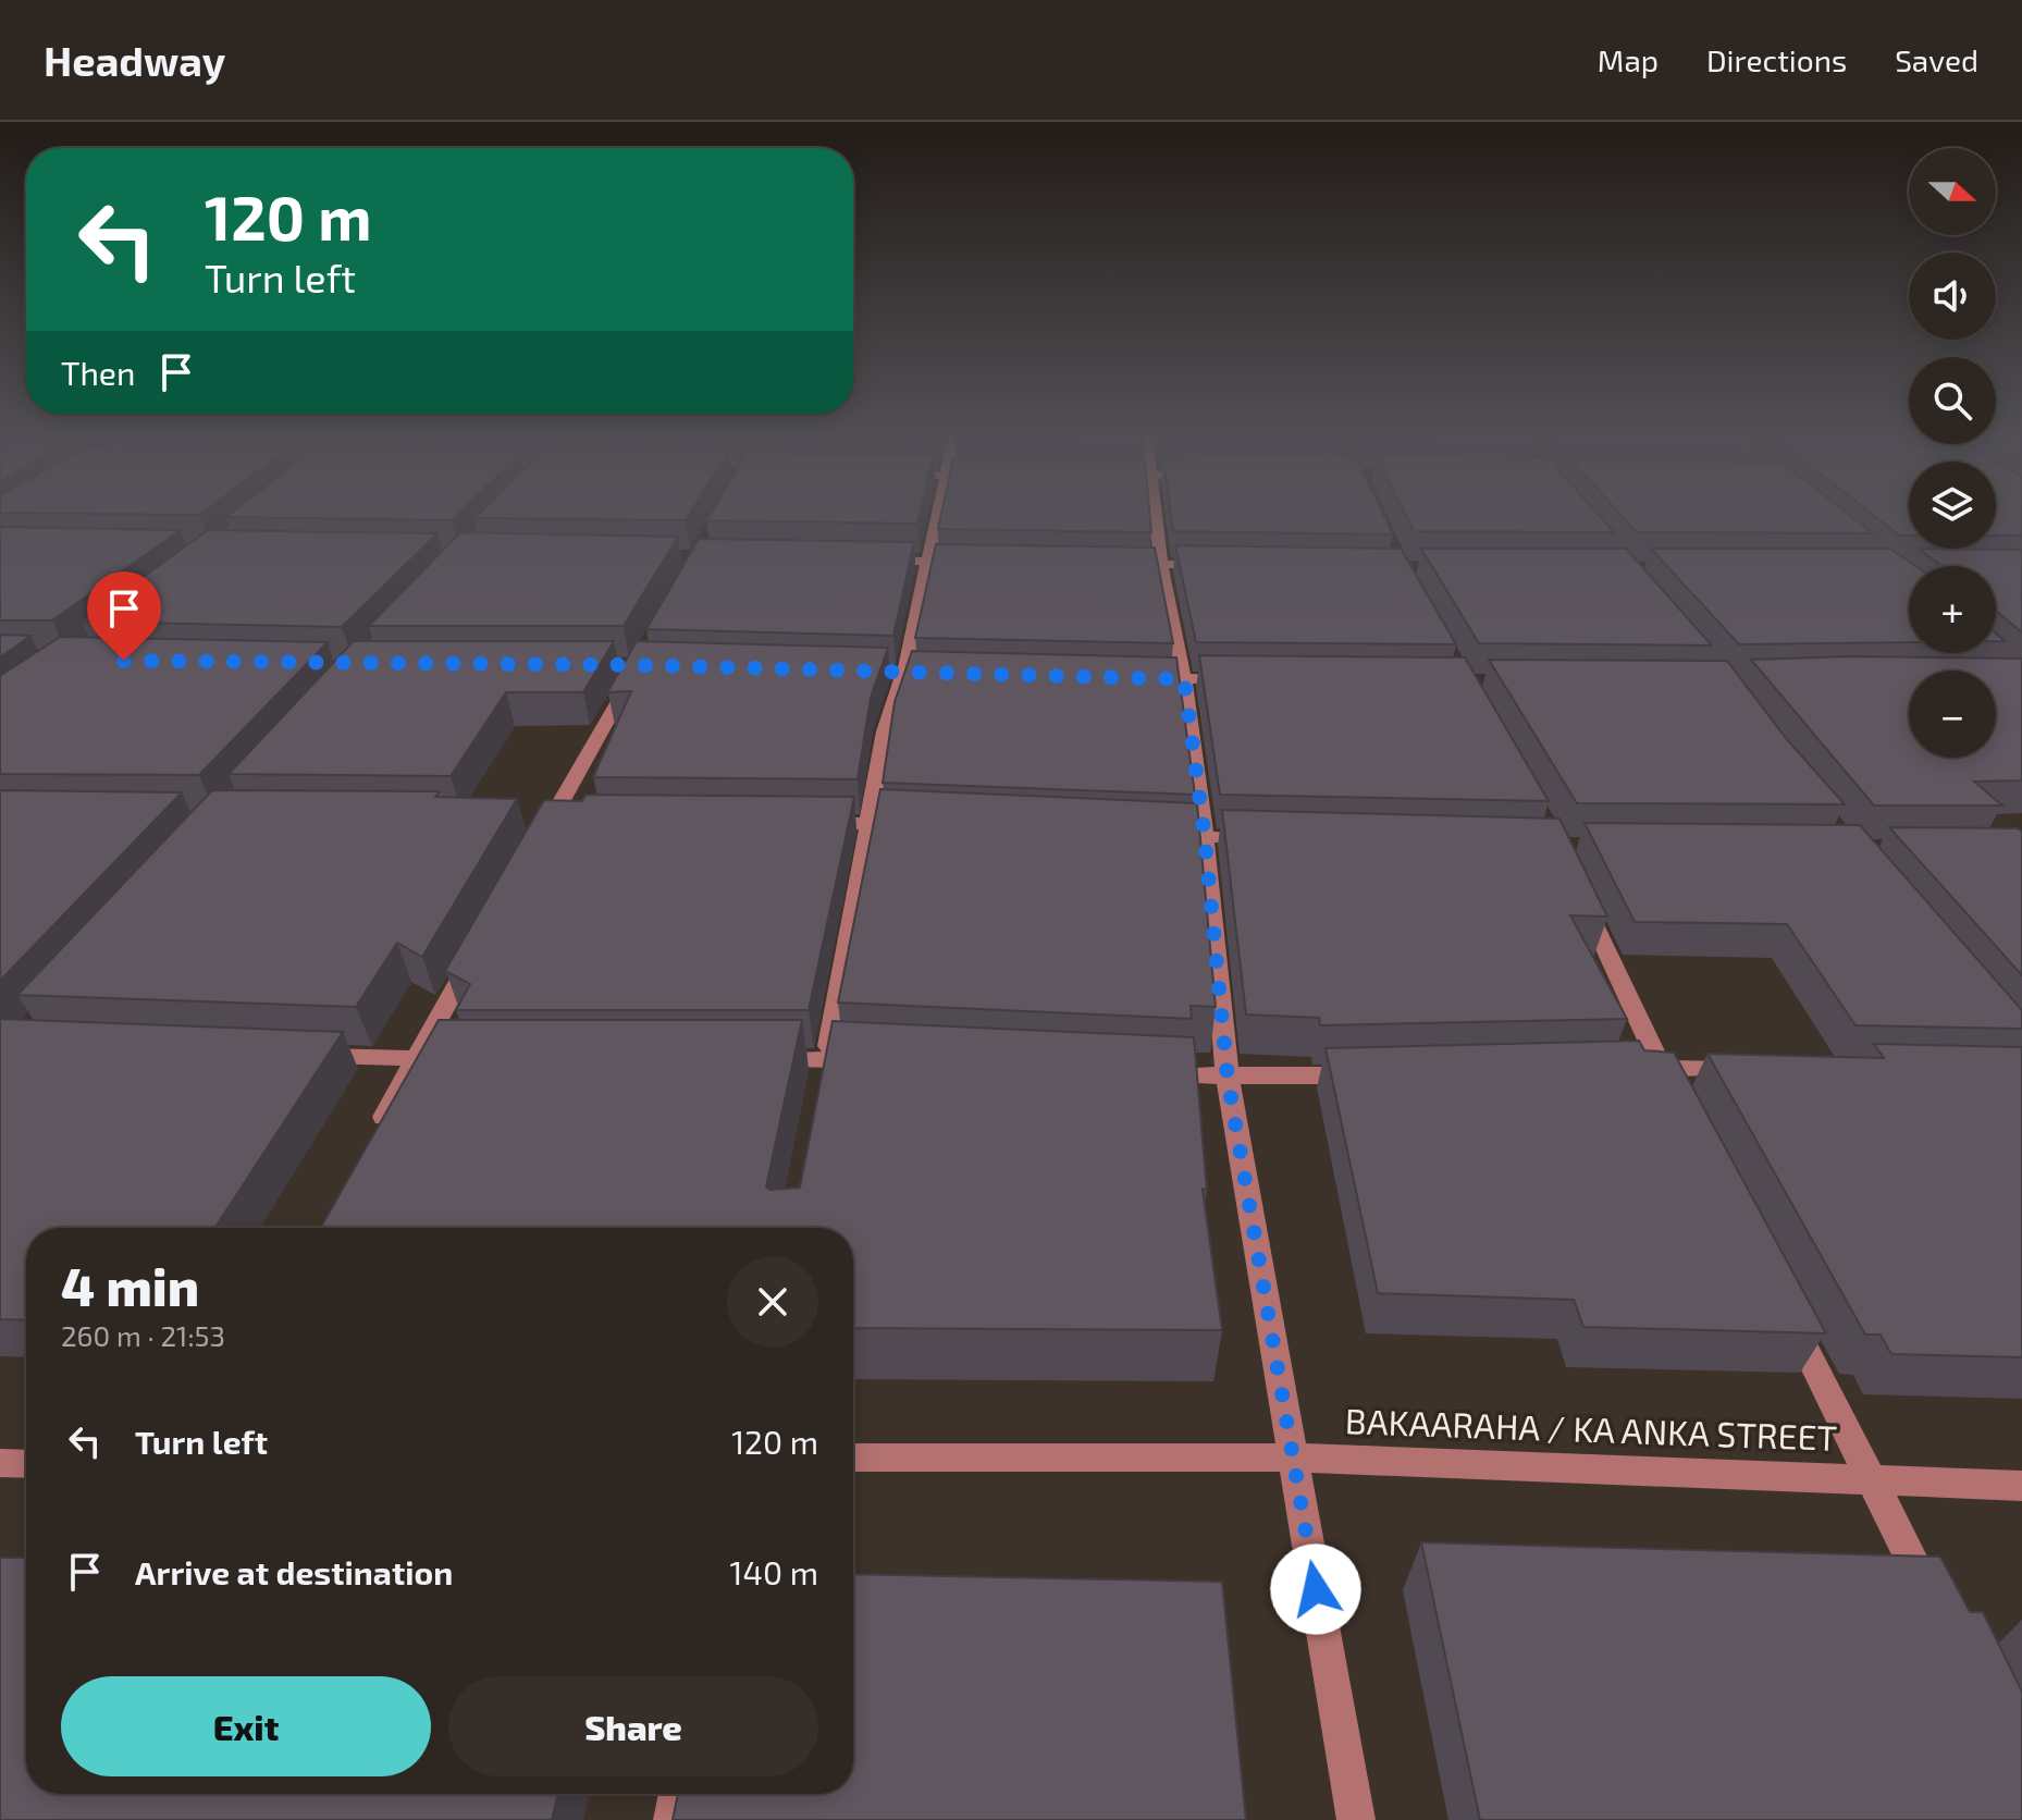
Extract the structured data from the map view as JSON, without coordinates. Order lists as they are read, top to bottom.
{
  "streets": {
    "street": ["BAKAARAHA / KA ANKA STREET"]
  },
  "north": "right",
  "page": {
    "header": "Headway",
    "nav": ["Map", "Directions", "Saved"],
    "map_buttons": ["+", "−"],
    "turn": ["120 m", "Turn left"],
    "then": "Then",
    "heading": ["4 min", "260 m · 21:53"],
    "list": [
      {
        "name": "Turn left",
        "value": "120 m"
      },
      {
        "name": "Arrive at destination",
        "value": "140 m"
      }
    ],
    "buttons": ["Exit", "Share"]
  }
}
